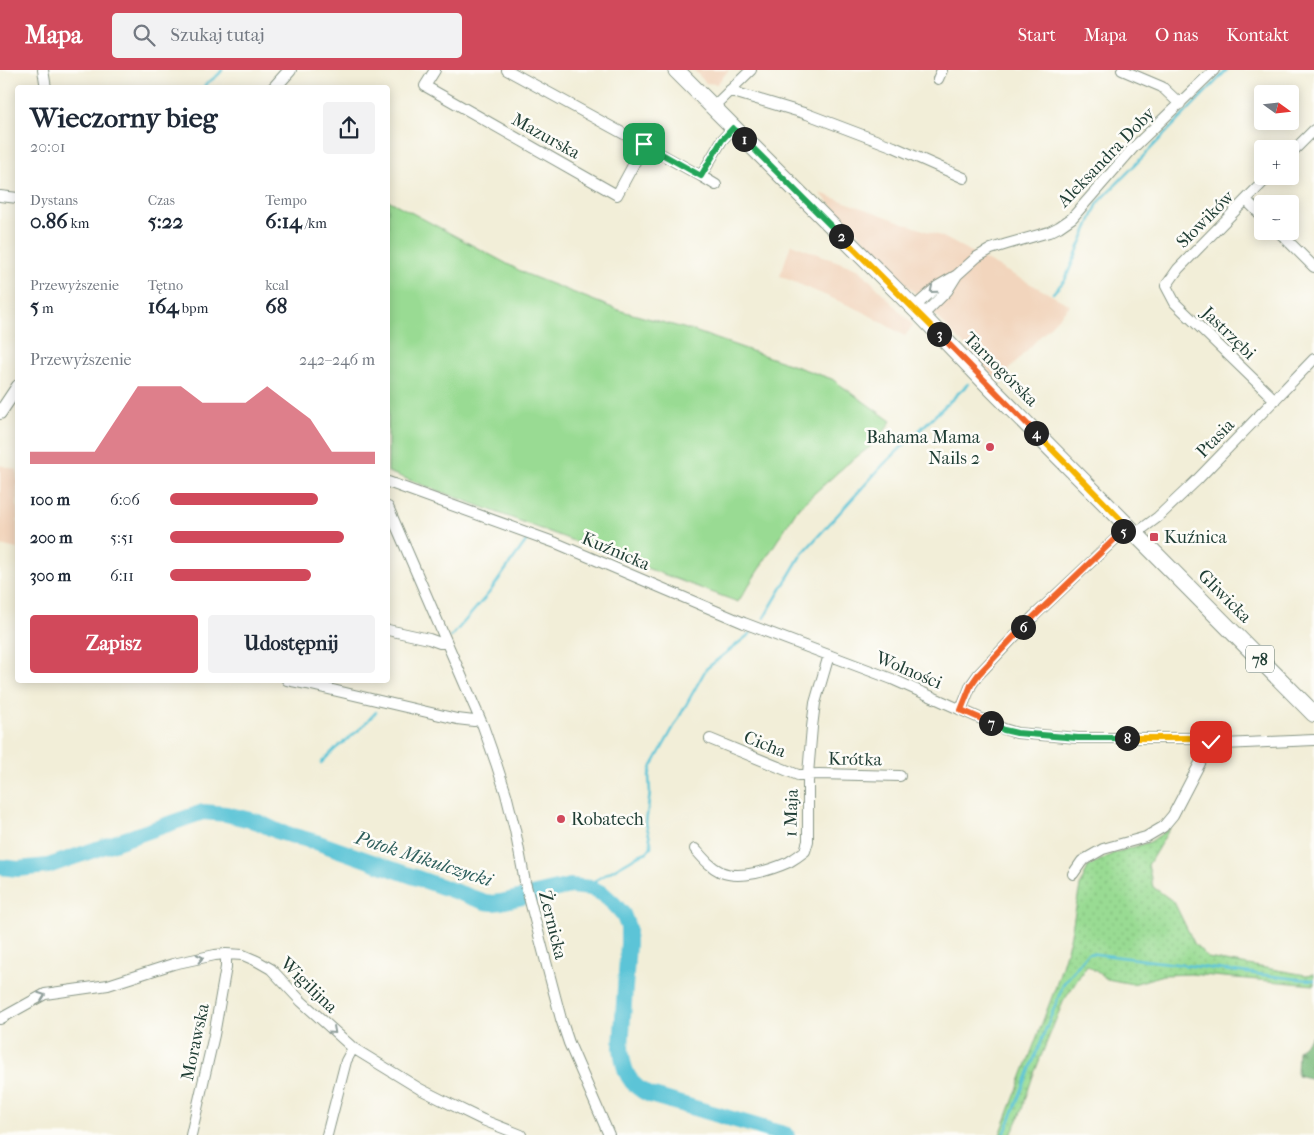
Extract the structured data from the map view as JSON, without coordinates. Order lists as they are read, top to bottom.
{
  "streets": {
    "main road": ["Tarnogórska", "Gliwicka", "78"],
    "street": [
      "Mazurska",
      "Aleksandra Doby",
      "Słowików",
      "Jastrzębi",
      "Ptasia",
      "Kuźnicka",
      "Wolności",
      "Cicha",
      "Krótka",
      "1 Maja",
      "Żernicka",
      "Wigilijna",
      "Morawska"
    ]
  },
  "crossings": [
    ["Aleksandra Doby", "Tarnogórska"],
    ["Słowików", "Jastrzębi"],
    ["Jastrzębi", "Ptasia"],
    ["Tarnogórska", "Ptasia"],
    ["Tarnogórska", "Gliwicka"],
    ["Ptasia", "Gliwicka"],
    ["Ptasia", "Wolności"],
    ["Kuźnicka", "Wolności"],
    ["Kuźnicka", "1 Maja"],
    ["Wolności", "1 Maja"],
    ["Cicha", "Krótka"],
    ["Cicha", "1 Maja"],
    ["Krótka", "1 Maja"],
    ["Wigilijna", "Morawska"]
  ],
  "one_way": ["Wigilijna"],
  "water": ["Potok Mikulczycki"],
  "places": {
    "other": ["Bahama Mama Nails 2", "Robatech"],
    "transit": ["Kuźnica"]
  },
  "north": "right",
  "page": {
    "header": "Mapa",
    "search": "Szukaj tutaj",
    "nav": [
      "Start",
      "Mapa",
      "O nas",
      "Kontakt"
    ],
    "map_buttons": ["+", "−"],
    "heading": ["Wieczorny bieg", "20:01"],
    "pins": [
      "1",
      "2",
      "3",
      "4",
      "5",
      "6",
      "7",
      "8"
    ],
    "stats": [
      ["Dystans", "0.86 km"],
      ["Czas", "5:22"],
      ["Tempo", "6:14 /km"],
      ["Przewyższenie", "5 m"],
      ["Tętno", "164 bpm"],
      ["kcal", "68"]
    ],
    "chart": ["Przewyższenie", "242–246 m"],
    "list": [
      {
        "name": "100 m",
        "note": "6:06"
      },
      {
        "name": "200 m",
        "note": "5:51"
      },
      {
        "name": "300 m",
        "note": "6:11"
      }
    ],
    "buttons": ["Zapisz", "Udostępnij"]
  }
}
